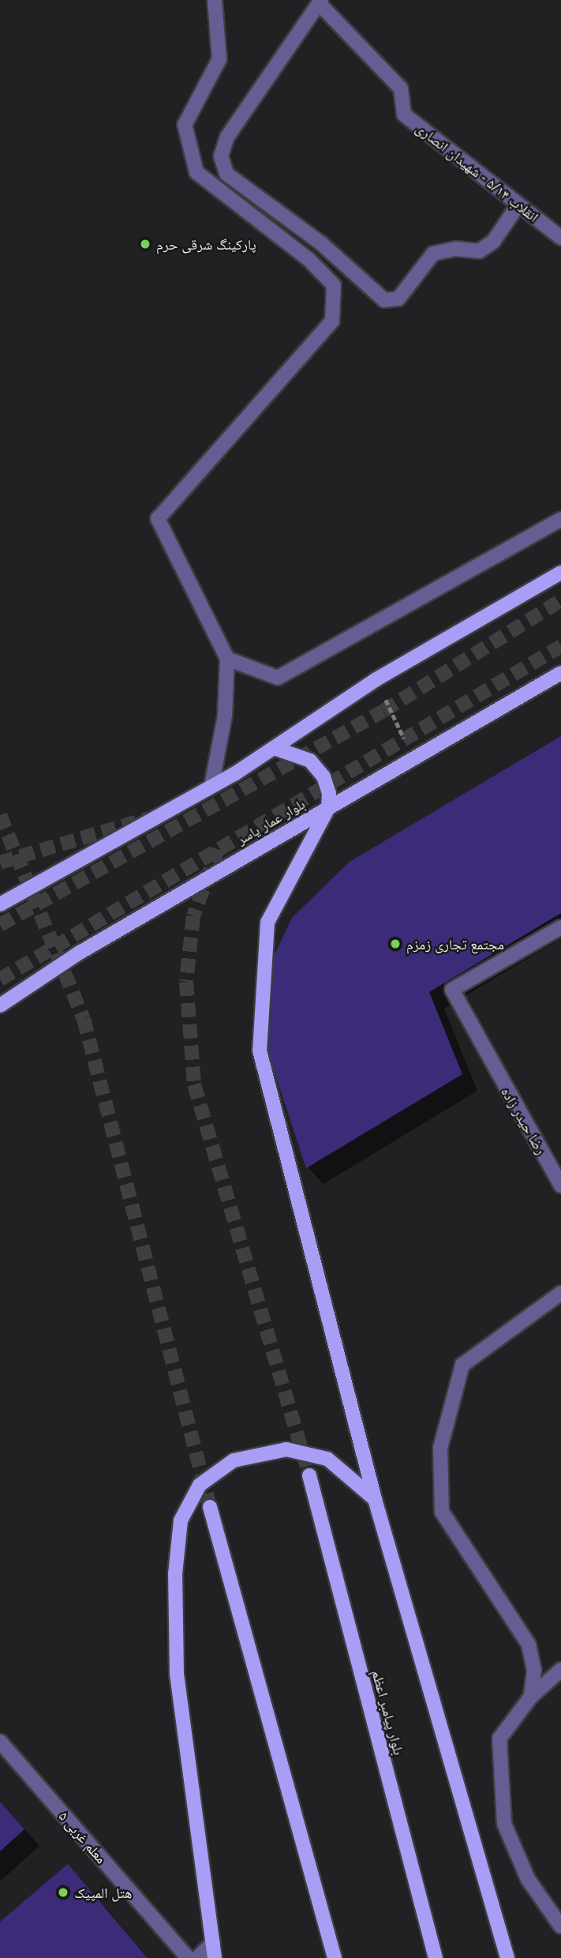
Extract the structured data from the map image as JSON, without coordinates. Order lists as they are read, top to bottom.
{
  "streets": {
    "main road": ["بلوار عمار یاسر", "بلوار پیامبر اعظم"],
    "street": ["انقلاب ۵/۱۴ - شهیدان انصاری", "رضا حیدر زاده", "معلم غربی ۵"]
  },
  "places": ["پارکینگ شرقی حرم", "مجتمع تجاری زمزم", "هتل المپیک"]
}
